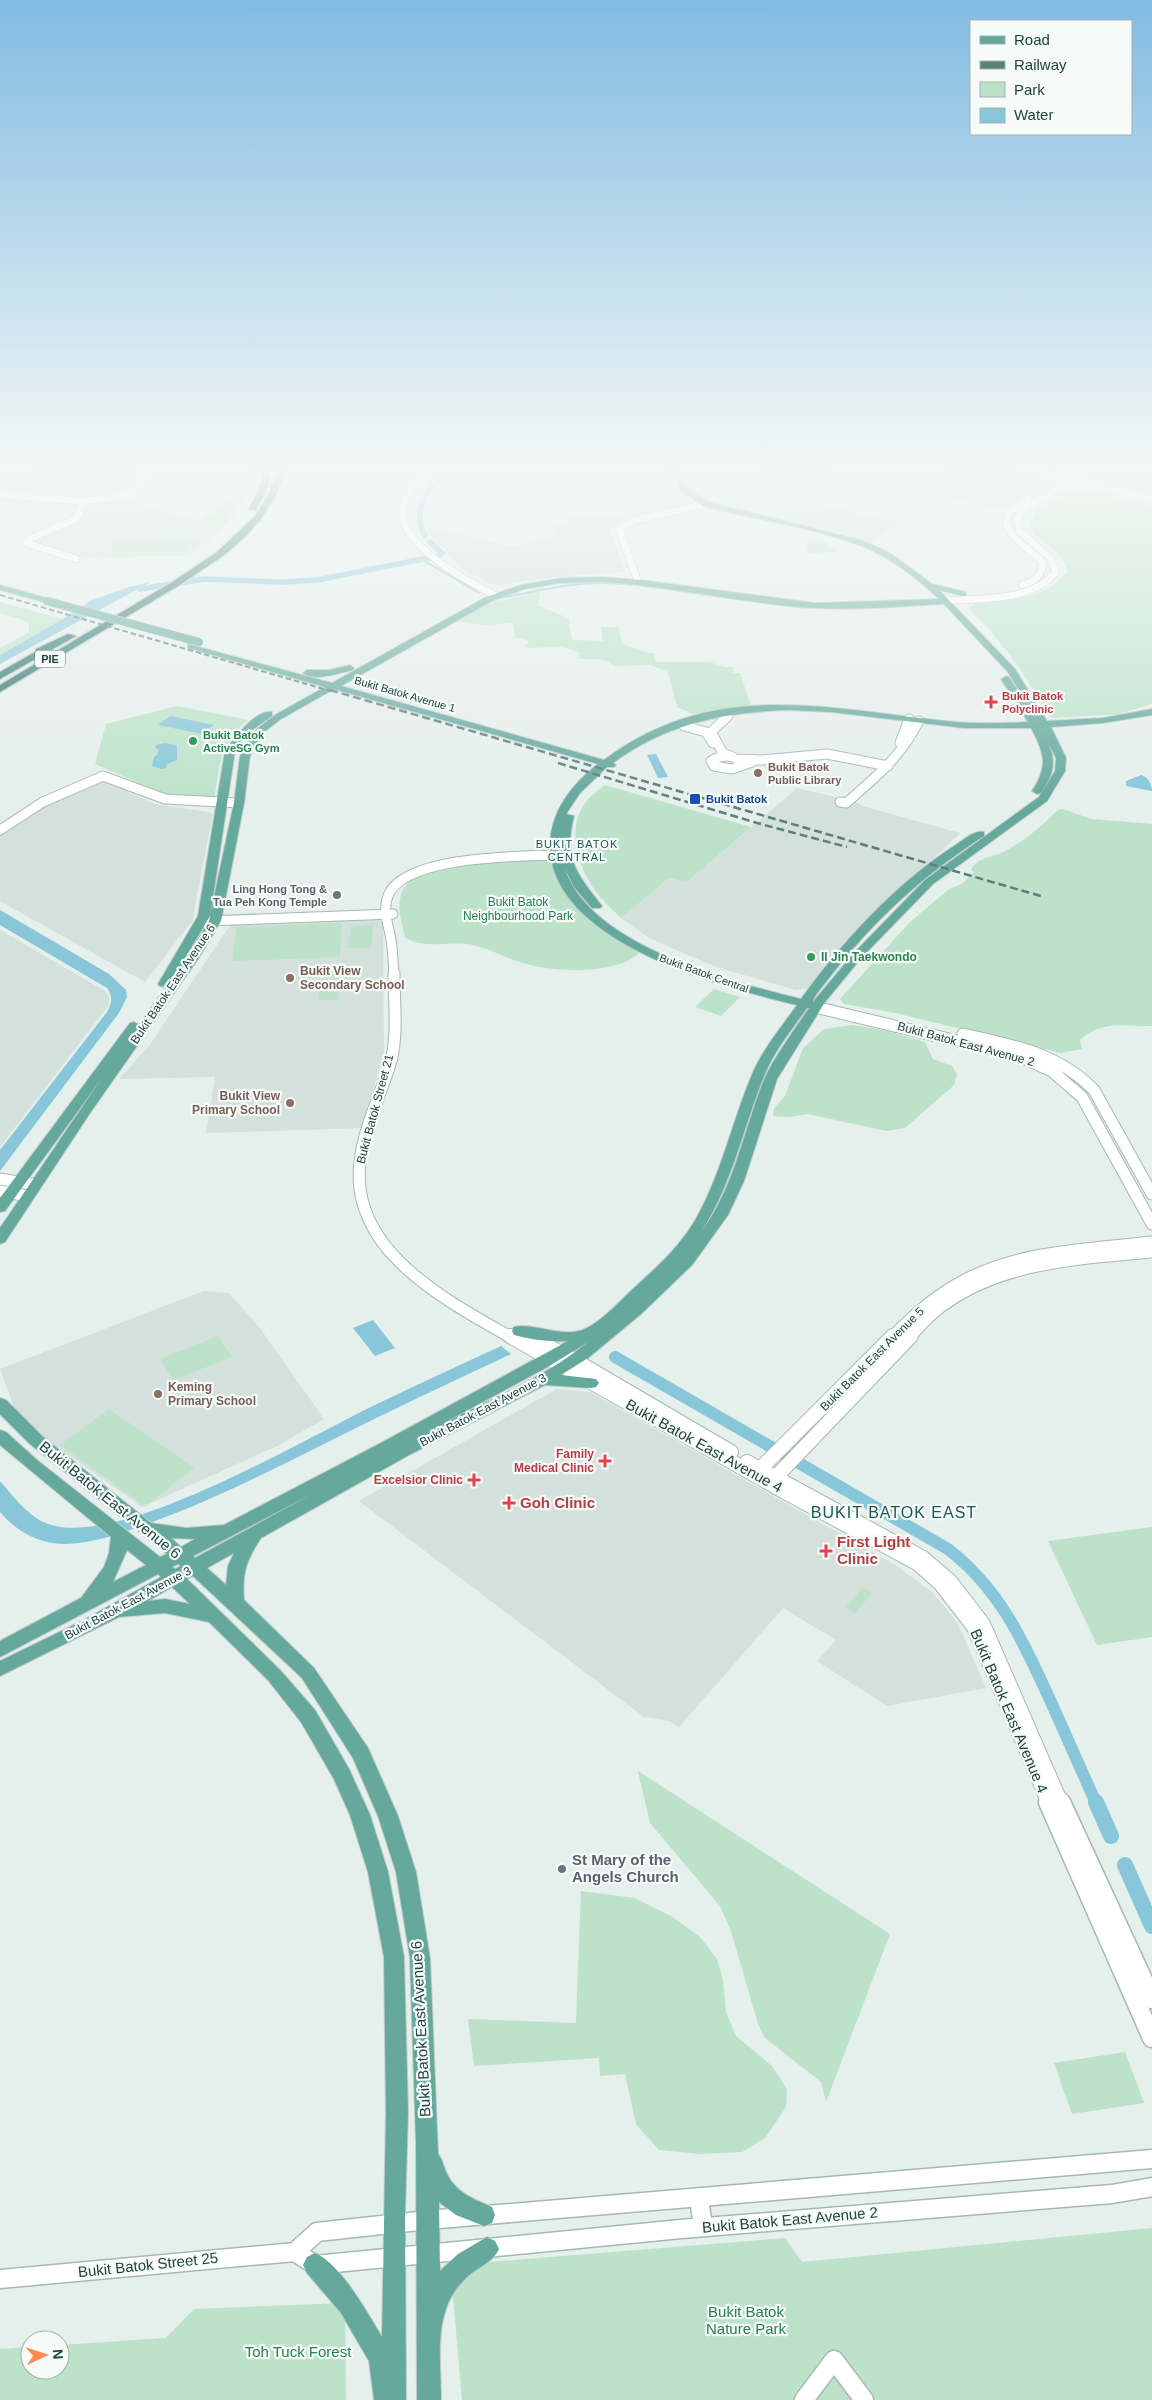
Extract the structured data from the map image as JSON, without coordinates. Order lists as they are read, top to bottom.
{
  "streets": {
    "highway": ["PIE"],
    "main road": [
      "Bukit Batok Avenue 1",
      "Bukit Batok Central",
      "Bukit Batok East Avenue 6",
      "Bukit Batok East Avenue 3"
    ],
    "street": [
      "Bukit Batok East Avenue 2",
      "Bukit Batok Street 21",
      "Bukit Batok East Avenue 5",
      "Bukit Batok East Avenue 4",
      "Bukit Batok Street 25"
    ]
  },
  "crossings": [
    ["Bukit Batok Avenue 1", "Bukit Batok Central"],
    ["Bukit Batok Avenue 1", "Bukit Batok East Avenue 6"],
    ["Bukit Batok Central", "Bukit Batok East Avenue 2"],
    ["Bukit Batok Central", "Bukit Batok East Avenue 3"],
    ["Bukit Batok East Avenue 6", "Bukit Batok East Avenue 2"],
    ["Bukit Batok East Avenue 6", "Bukit Batok East Avenue 3"],
    ["Bukit Batok East Avenue 6", "Bukit Batok Street 25"],
    ["Bukit Batok East Avenue 2", "Bukit Batok East Avenue 3"],
    ["Bukit Batok East Avenue 2", "Bukit Batok Street 25"],
    ["Bukit Batok Street 21", "Bukit Batok East Avenue 3"],
    ["Bukit Batok Street 21", "Bukit Batok East Avenue 4"],
    ["Bukit Batok East Avenue 5", "Bukit Batok East Avenue 4"],
    ["Bukit Batok East Avenue 3", "Bukit Batok East Avenue 4"]
  ],
  "districts": ["BUKIT BATOK CENTRAL", "BUKIT BATOK EAST"],
  "parks": ["Bukit Batok Neighbourhood Park", "Bukit Batok Nature Park", "Toh Tuck Forest"],
  "places": {
    "health": [
      "Bukit Batok Polyclinic",
      "Family Medical Clinic",
      "Excelsior Clinic",
      "Goh Clinic",
      "First Light Clinic"
    ],
    "other": [
      "Bukit Batok ActiveSG Gym",
      "Bukit Batok Public Library",
      "Ling Hong Tong & Tua Peh Kong Temple",
      "Il Jin Taekwondo",
      "Bukit View Secondary School",
      "Bukit View Primary School",
      "Keming Primary School",
      "St Mary of the Angels Church"
    ],
    "transit": ["Bukit Batok"]
  },
  "legend": [
    "Road",
    "Railway",
    "Park",
    "Water"
  ],
  "north": "right"
}
